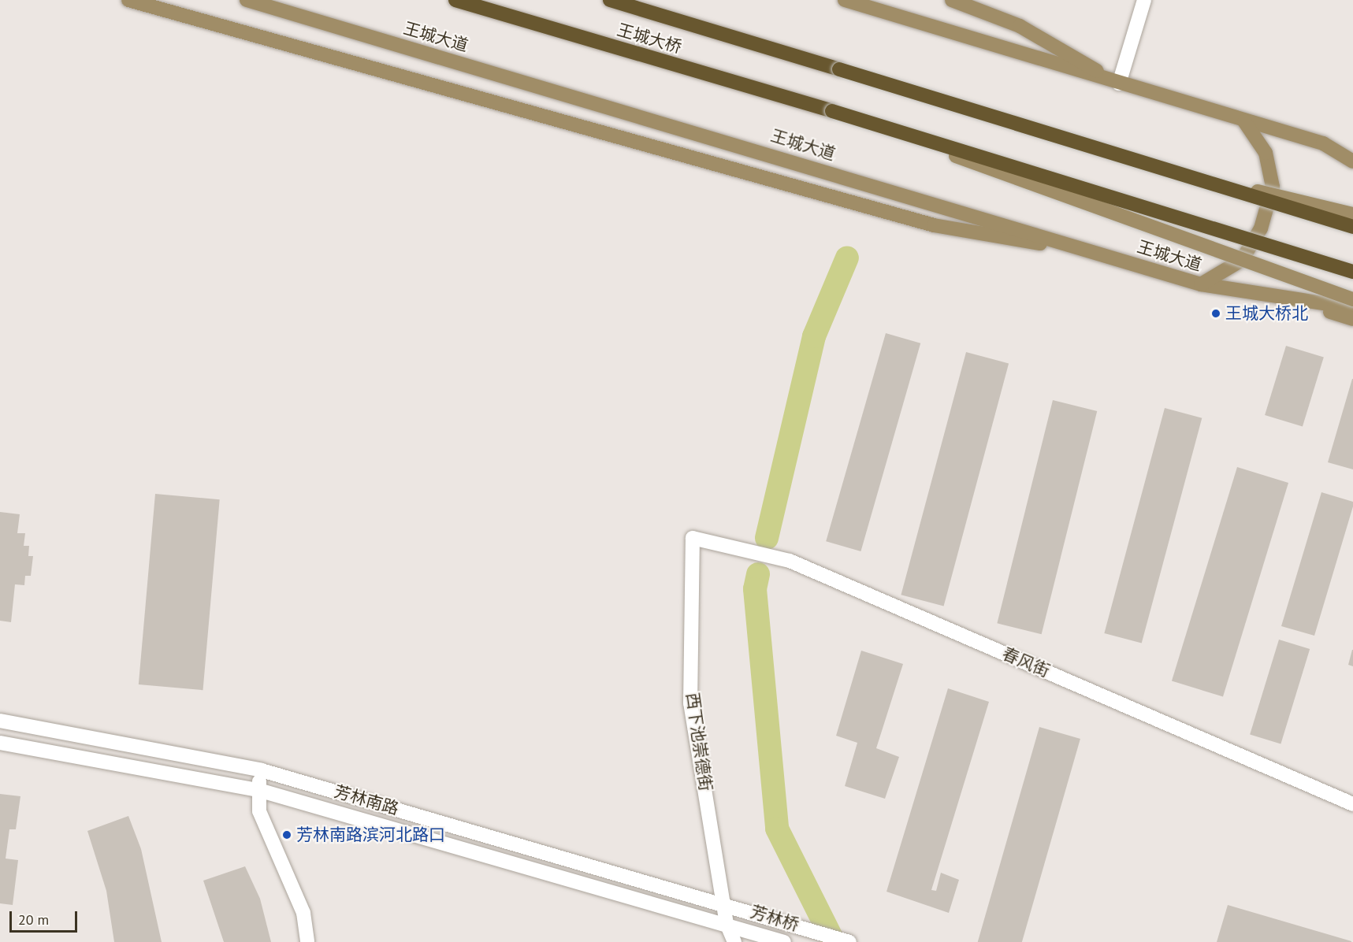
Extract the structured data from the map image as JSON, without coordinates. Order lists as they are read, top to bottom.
{
  "streets": {
    "highway": ["王城大桥"],
    "main road": ["王城大道"],
    "street": [
      "春风街",
      "西下池崇德街",
      "芳林南路",
      "芳林桥"
    ]
  },
  "crossings": [
    ["春风街", "西下池崇德街"],
    ["西下池崇德街", "芳林南路"],
    ["西下池崇德街", "芳林桥"],
    ["芳林南路", "芳林桥"]
  ],
  "places": ["王城大桥北", "芳林南路滨河北路口"],
  "scale_bar": "20 m"
}
